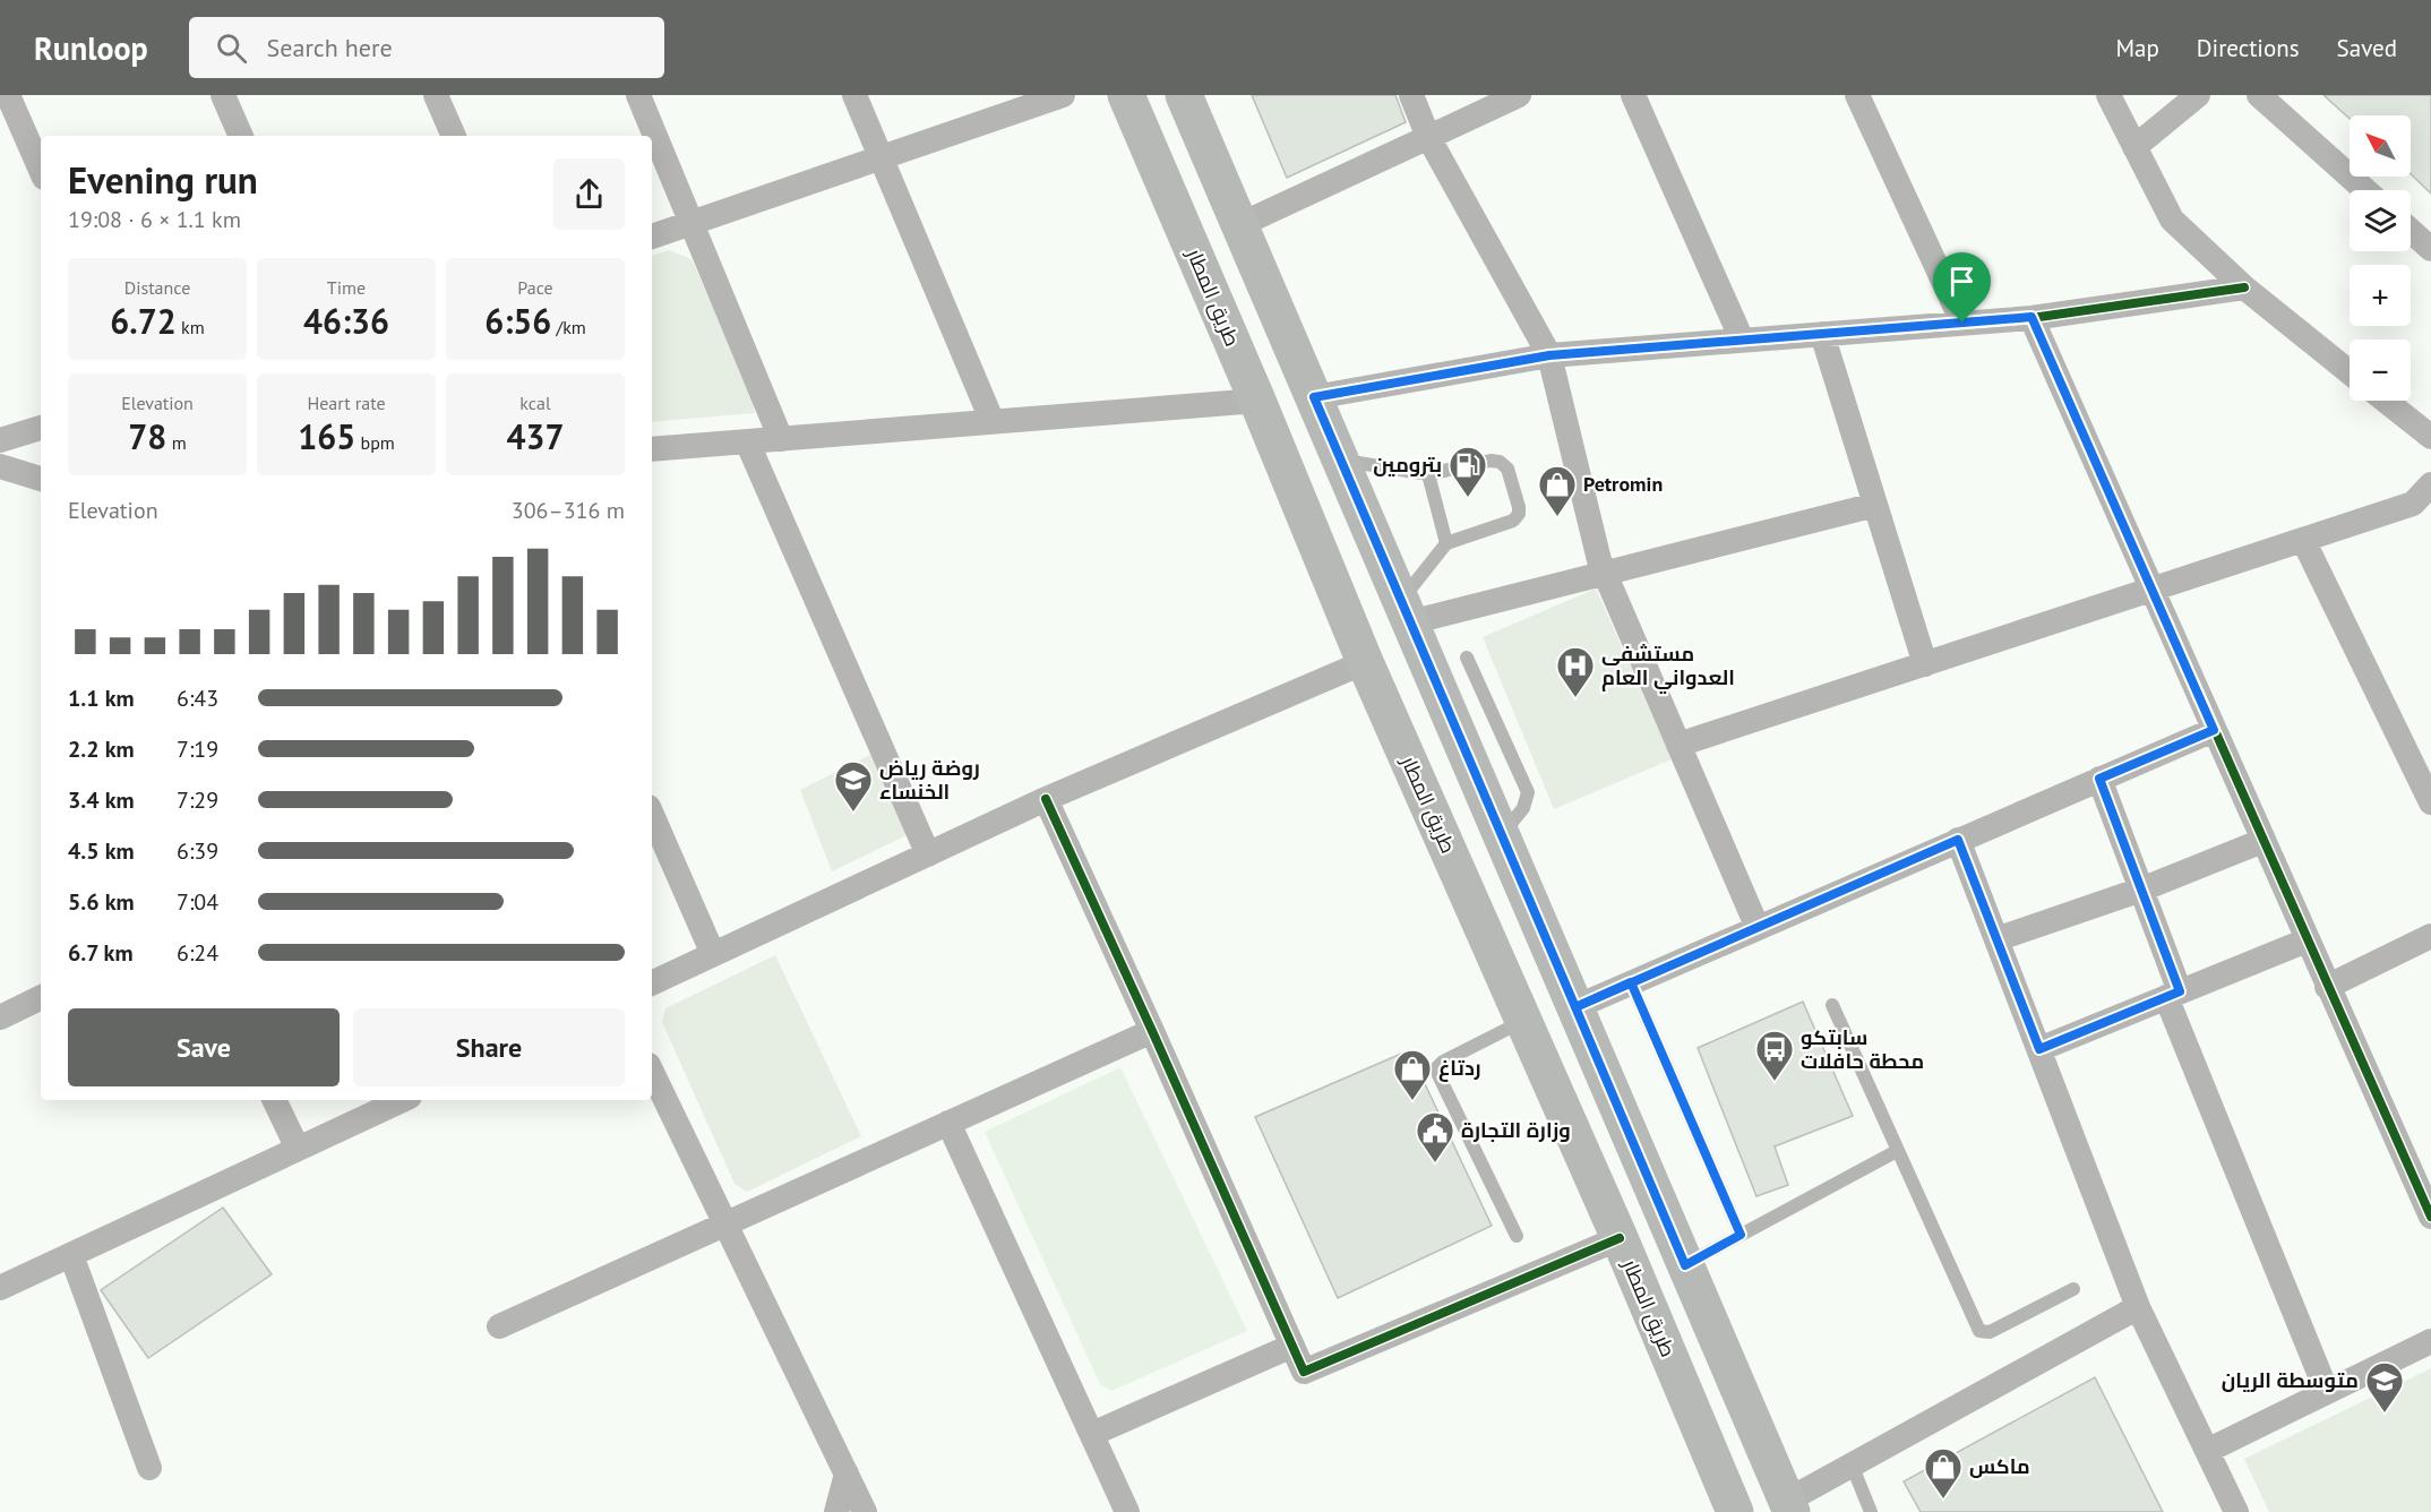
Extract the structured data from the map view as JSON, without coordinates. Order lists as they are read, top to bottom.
{
  "streets": {
    "main road": ["طريق المطار"]
  },
  "places": {
    "fuel station": ["بترومين"],
    "shop": ["Petromin", "ردتاغ", "ماكس"],
    "hospital": ["مستشفى العدواني العام"],
    "school or university": ["روضة رياض الخنساء", "متوسطة الريان"],
    "bus stop": ["سابتكو محطة حافلات"],
    "public building": ["وزارة التجارة"]
  },
  "north": "top left",
  "page": {
    "header": "Runloop",
    "search": "Search here",
    "nav": ["Map", "Directions", "Saved"],
    "map_buttons": ["+", "−"],
    "heading": ["Evening run", "19:08 · 6 × 1.1 km"],
    "stats": [
      ["Distance", "6.72 km"],
      ["Time", "46:36"],
      ["Pace", "6:56 /km"],
      ["Elevation", "78 m"],
      ["Heart rate", "165 bpm"],
      ["kcal", "437"]
    ],
    "chart": ["Elevation", "306–316 m"],
    "list": [
      {
        "name": "1.1 km",
        "note": "6:43"
      },
      {
        "name": "2.2 km",
        "note": "7:19"
      },
      {
        "name": "3.4 km",
        "note": "7:29"
      },
      {
        "name": "4.5 km",
        "note": "6:39"
      },
      {
        "name": "5.6 km",
        "note": "7:04"
      },
      {
        "name": "6.7 km",
        "note": "6:24"
      }
    ],
    "buttons": ["Save", "Share"]
  }
}
